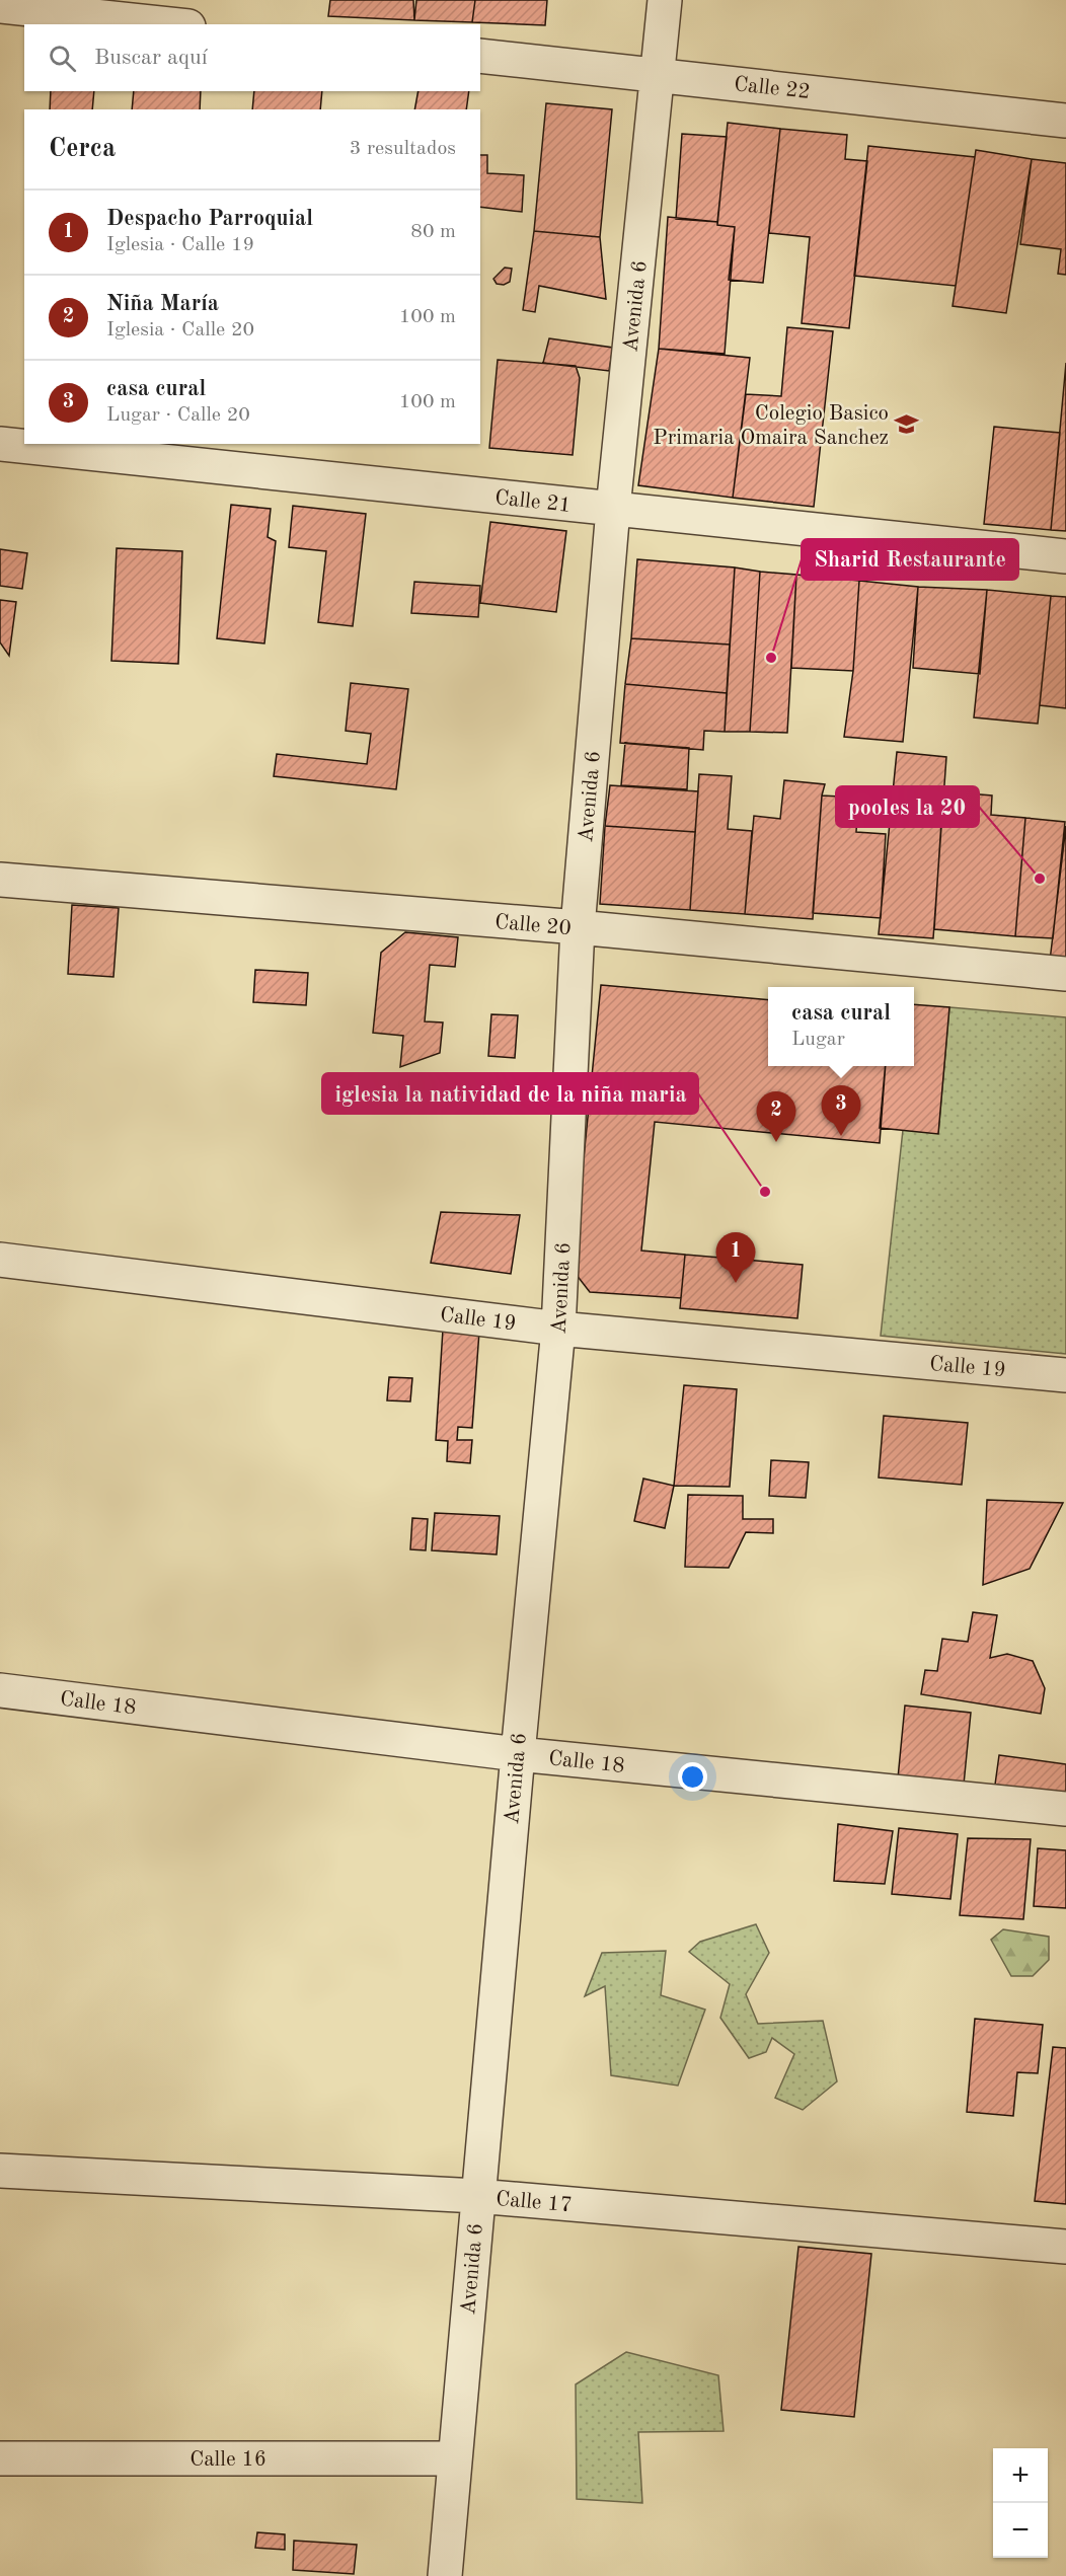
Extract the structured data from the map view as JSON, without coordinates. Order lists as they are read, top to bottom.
{
  "streets": {
    "street": [
      "Calle 22",
      "Avenida 6",
      "Calle 21",
      "Calle 20",
      "Calle 19",
      "Calle 18",
      "Calle 17",
      "Calle 16"
    ]
  },
  "crossings": [
    ["Calle 22", "Avenida 6"],
    ["Avenida 6", "Calle 21"],
    ["Avenida 6", "Calle 20"],
    ["Avenida 6", "Calle 19"],
    ["Avenida 6", "Calle 18"],
    ["Avenida 6", "Calle 17"],
    ["Avenida 6", "Calle 16"]
  ],
  "places": {
    "school or university": ["Colegio Basico Primaria Omaira Sanchez"],
    "other": ["Sharid Restaurante", "pooles la 20", "iglesia la natividad de la niña maria"]
  },
  "page": {
    "search": "Buscar aquí",
    "heading": ["Cerca", "3 resultados"],
    "list": [
      {
        "mark": "1",
        "name": "Despacho Parroquial",
        "note": "Iglesia · Calle 19",
        "value": "80 m"
      },
      {
        "mark": "2",
        "name": "Niña María",
        "note": "Iglesia · Calle 20",
        "value": "100 m"
      },
      {
        "mark": "3",
        "name": "casa cural",
        "note": "Lugar · Calle 20",
        "value": "100 m"
      }
    ],
    "popup": ["casa cural", "Lugar"],
    "pins": ["3", "2", "1"],
    "map_buttons": ["+", "−"]
  }
}
